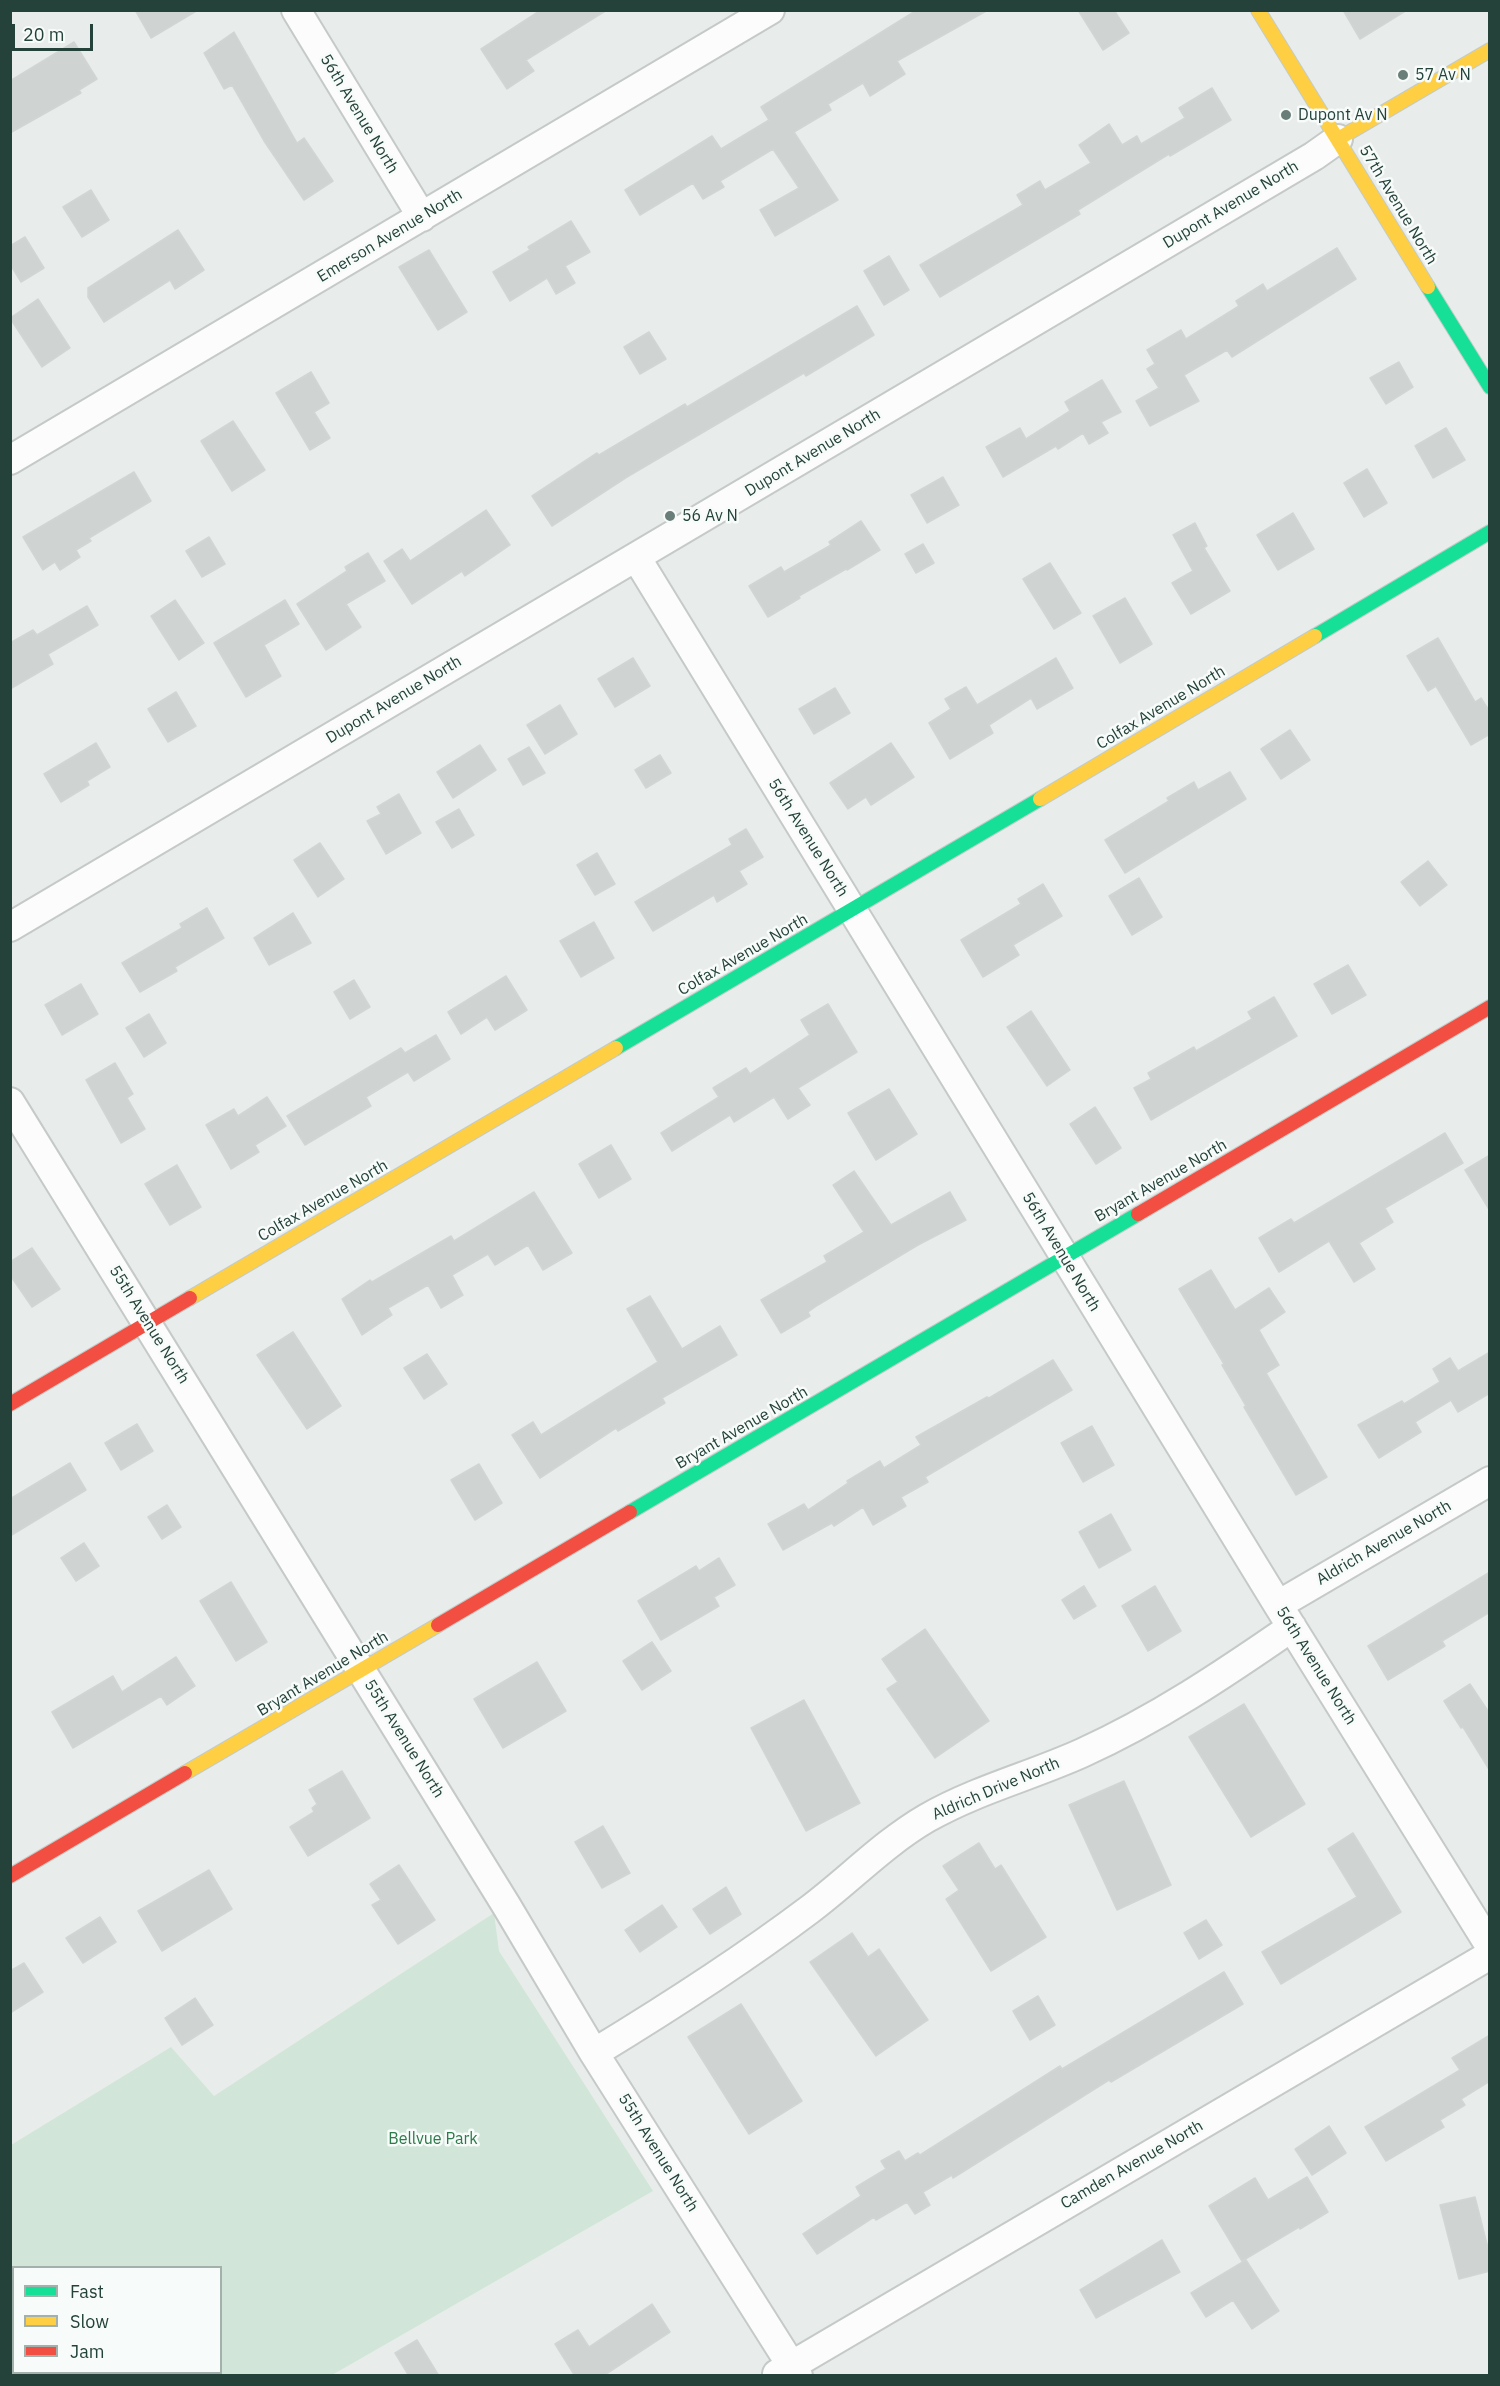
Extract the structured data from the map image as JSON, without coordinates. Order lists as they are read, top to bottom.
{
  "streets": {
    "street": [
      "56th Avenue North",
      "Dupont Avenue North",
      "57th Avenue North",
      "Emerson Avenue North",
      "Colfax Avenue North",
      "Bryant Avenue North",
      "55th Avenue North",
      "Aldrich Avenue North",
      "Aldrich Drive North",
      "Camden Avenue North"
    ]
  },
  "crossings": [
    ["56th Avenue North", "Dupont Avenue North"],
    ["56th Avenue North", "Emerson Avenue North"],
    ["56th Avenue North", "Colfax Avenue North"],
    ["56th Avenue North", "Bryant Avenue North"],
    ["56th Avenue North", "Aldrich Avenue North"],
    ["56th Avenue North", "Aldrich Drive North"],
    ["Dupont Avenue North", "57th Avenue North"],
    ["Colfax Avenue North", "55th Avenue North"],
    ["Bryant Avenue North", "55th Avenue North"],
    ["55th Avenue North", "Aldrich Drive North"],
    ["55th Avenue North", "Camden Avenue North"],
    ["Aldrich Avenue North", "Aldrich Drive North"]
  ],
  "parks": ["Bellvue Park"],
  "places": ["57 Av N", "Dupont Av N", "56 Av N"],
  "legend": ["Fast", "Slow", "Jam"],
  "scale_bar": "20 m"
}
